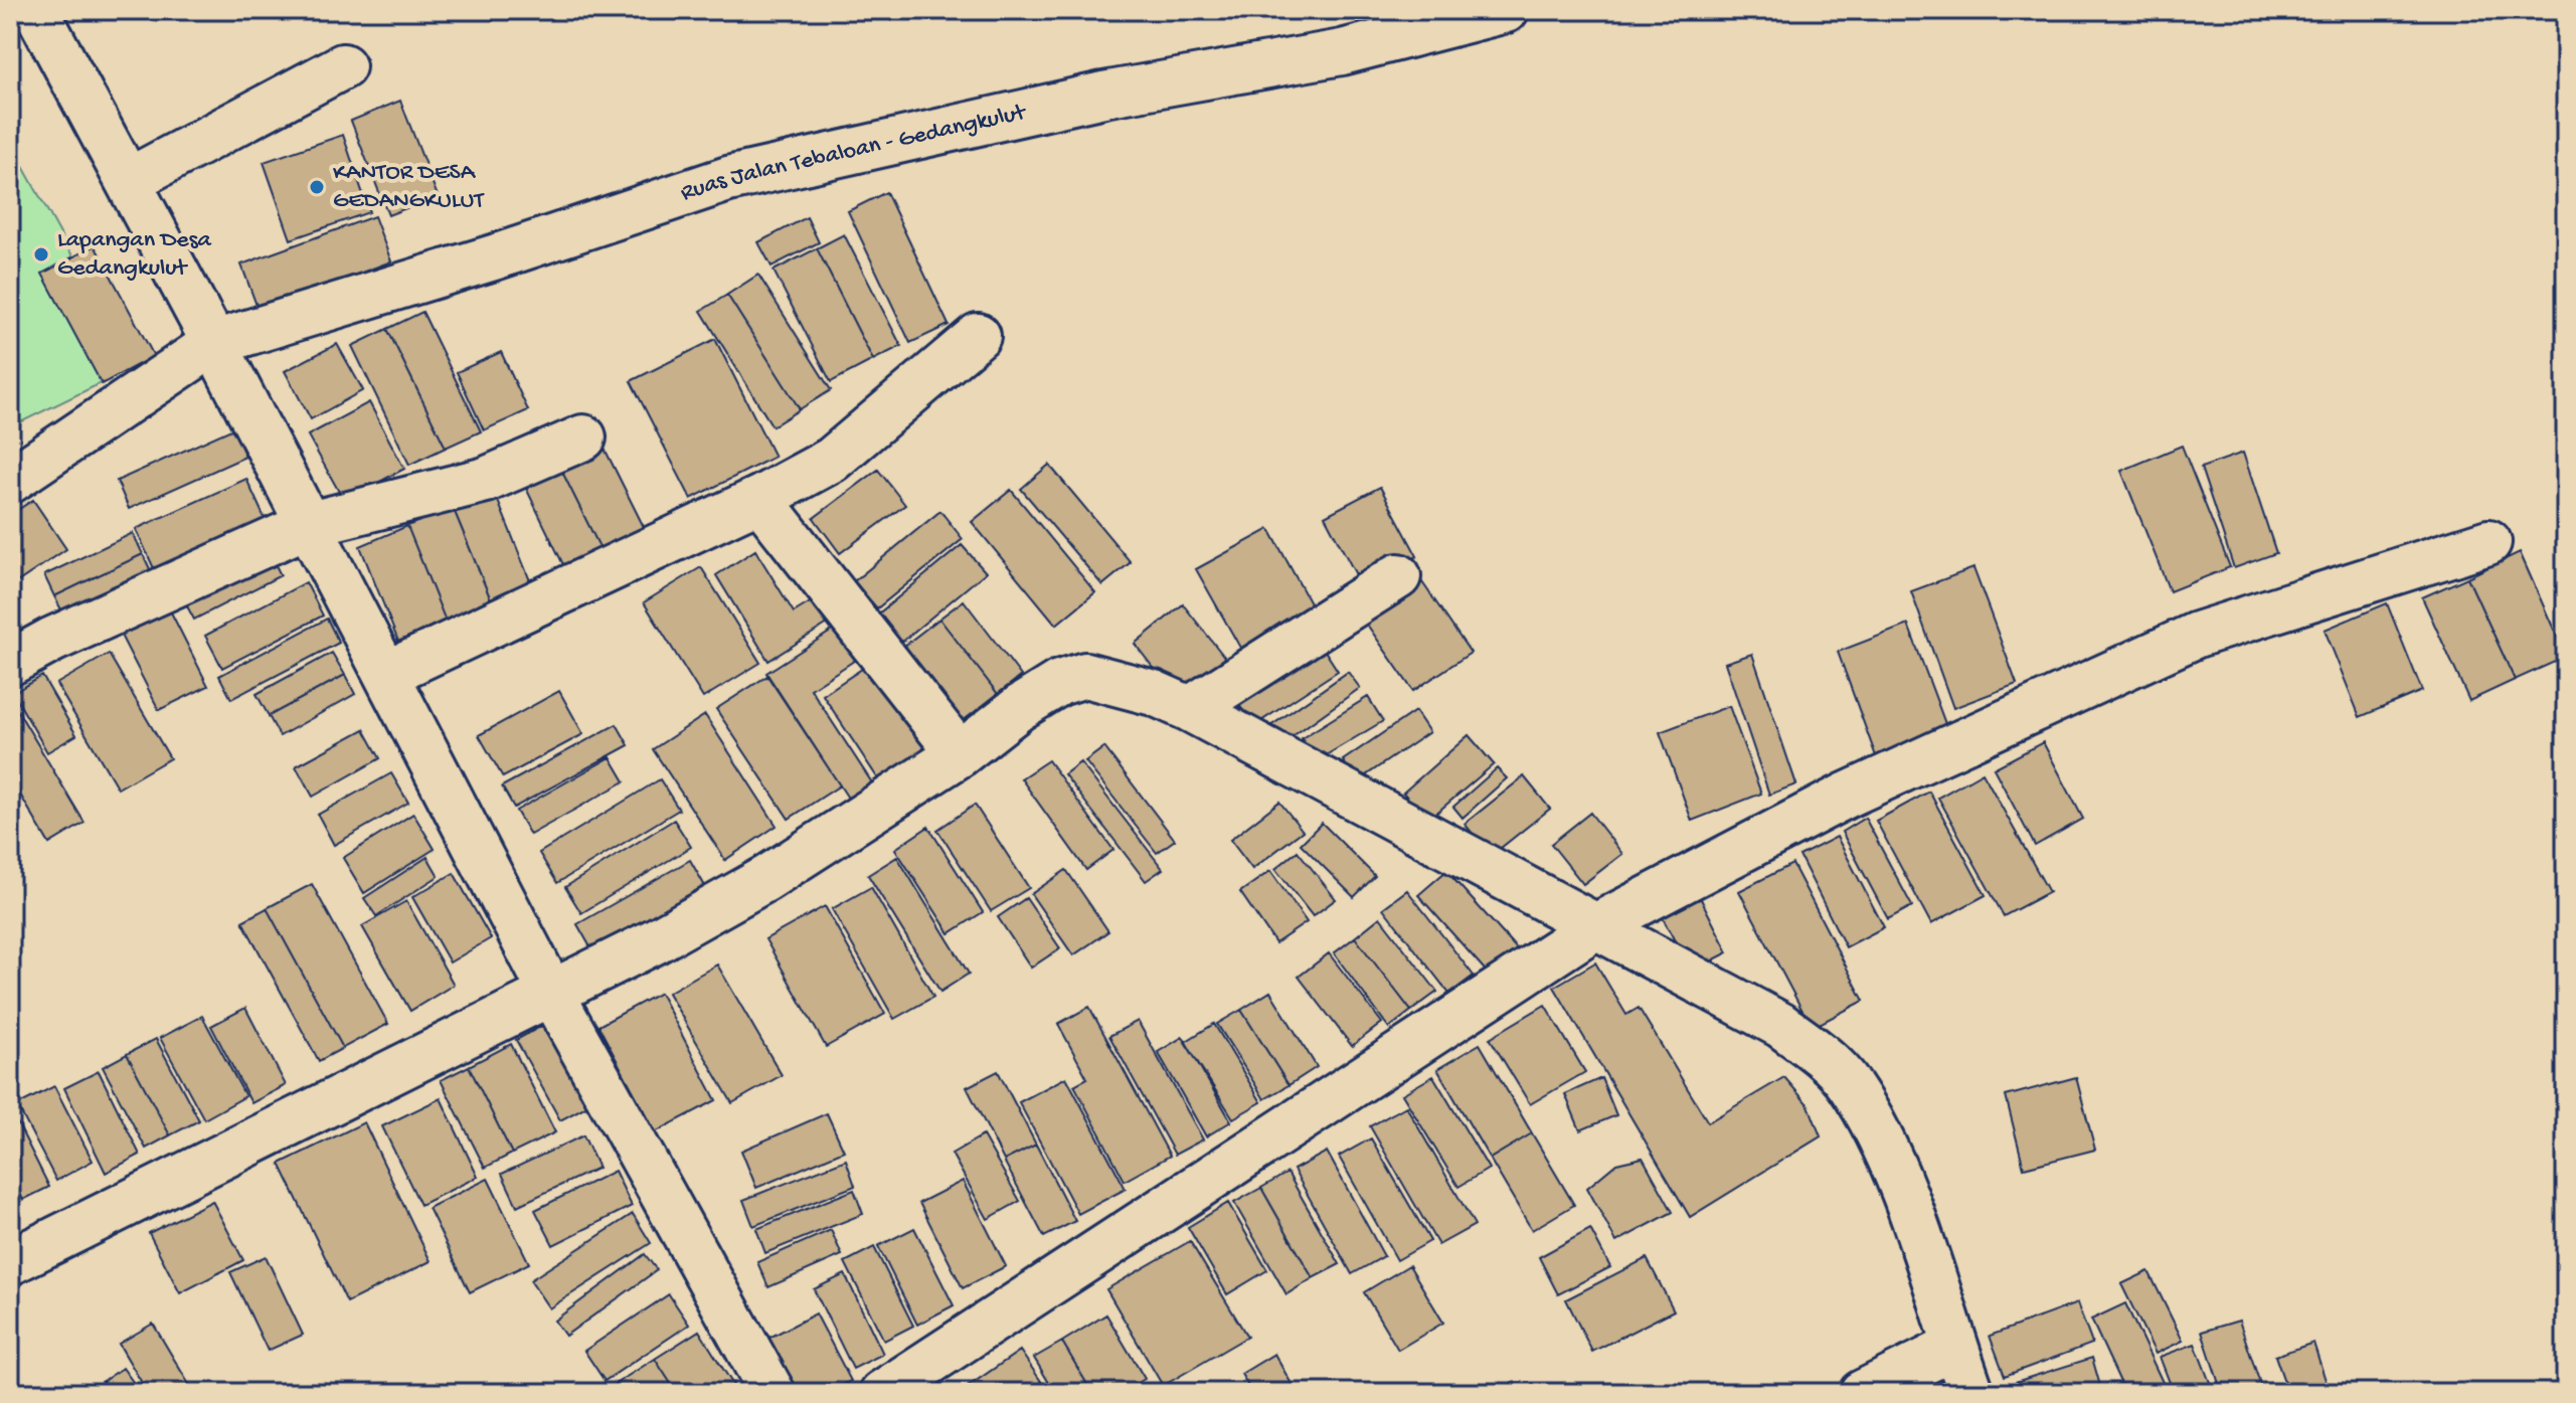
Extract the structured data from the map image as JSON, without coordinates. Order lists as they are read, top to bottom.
{
  "streets": {
    "street": ["Ruas Jalan Tebaloan - Gedangkulut"]
  },
  "places": ["KANTOR DESA GEDANGKULUT", "Lapangan Desa Gedangkulut"]
}
